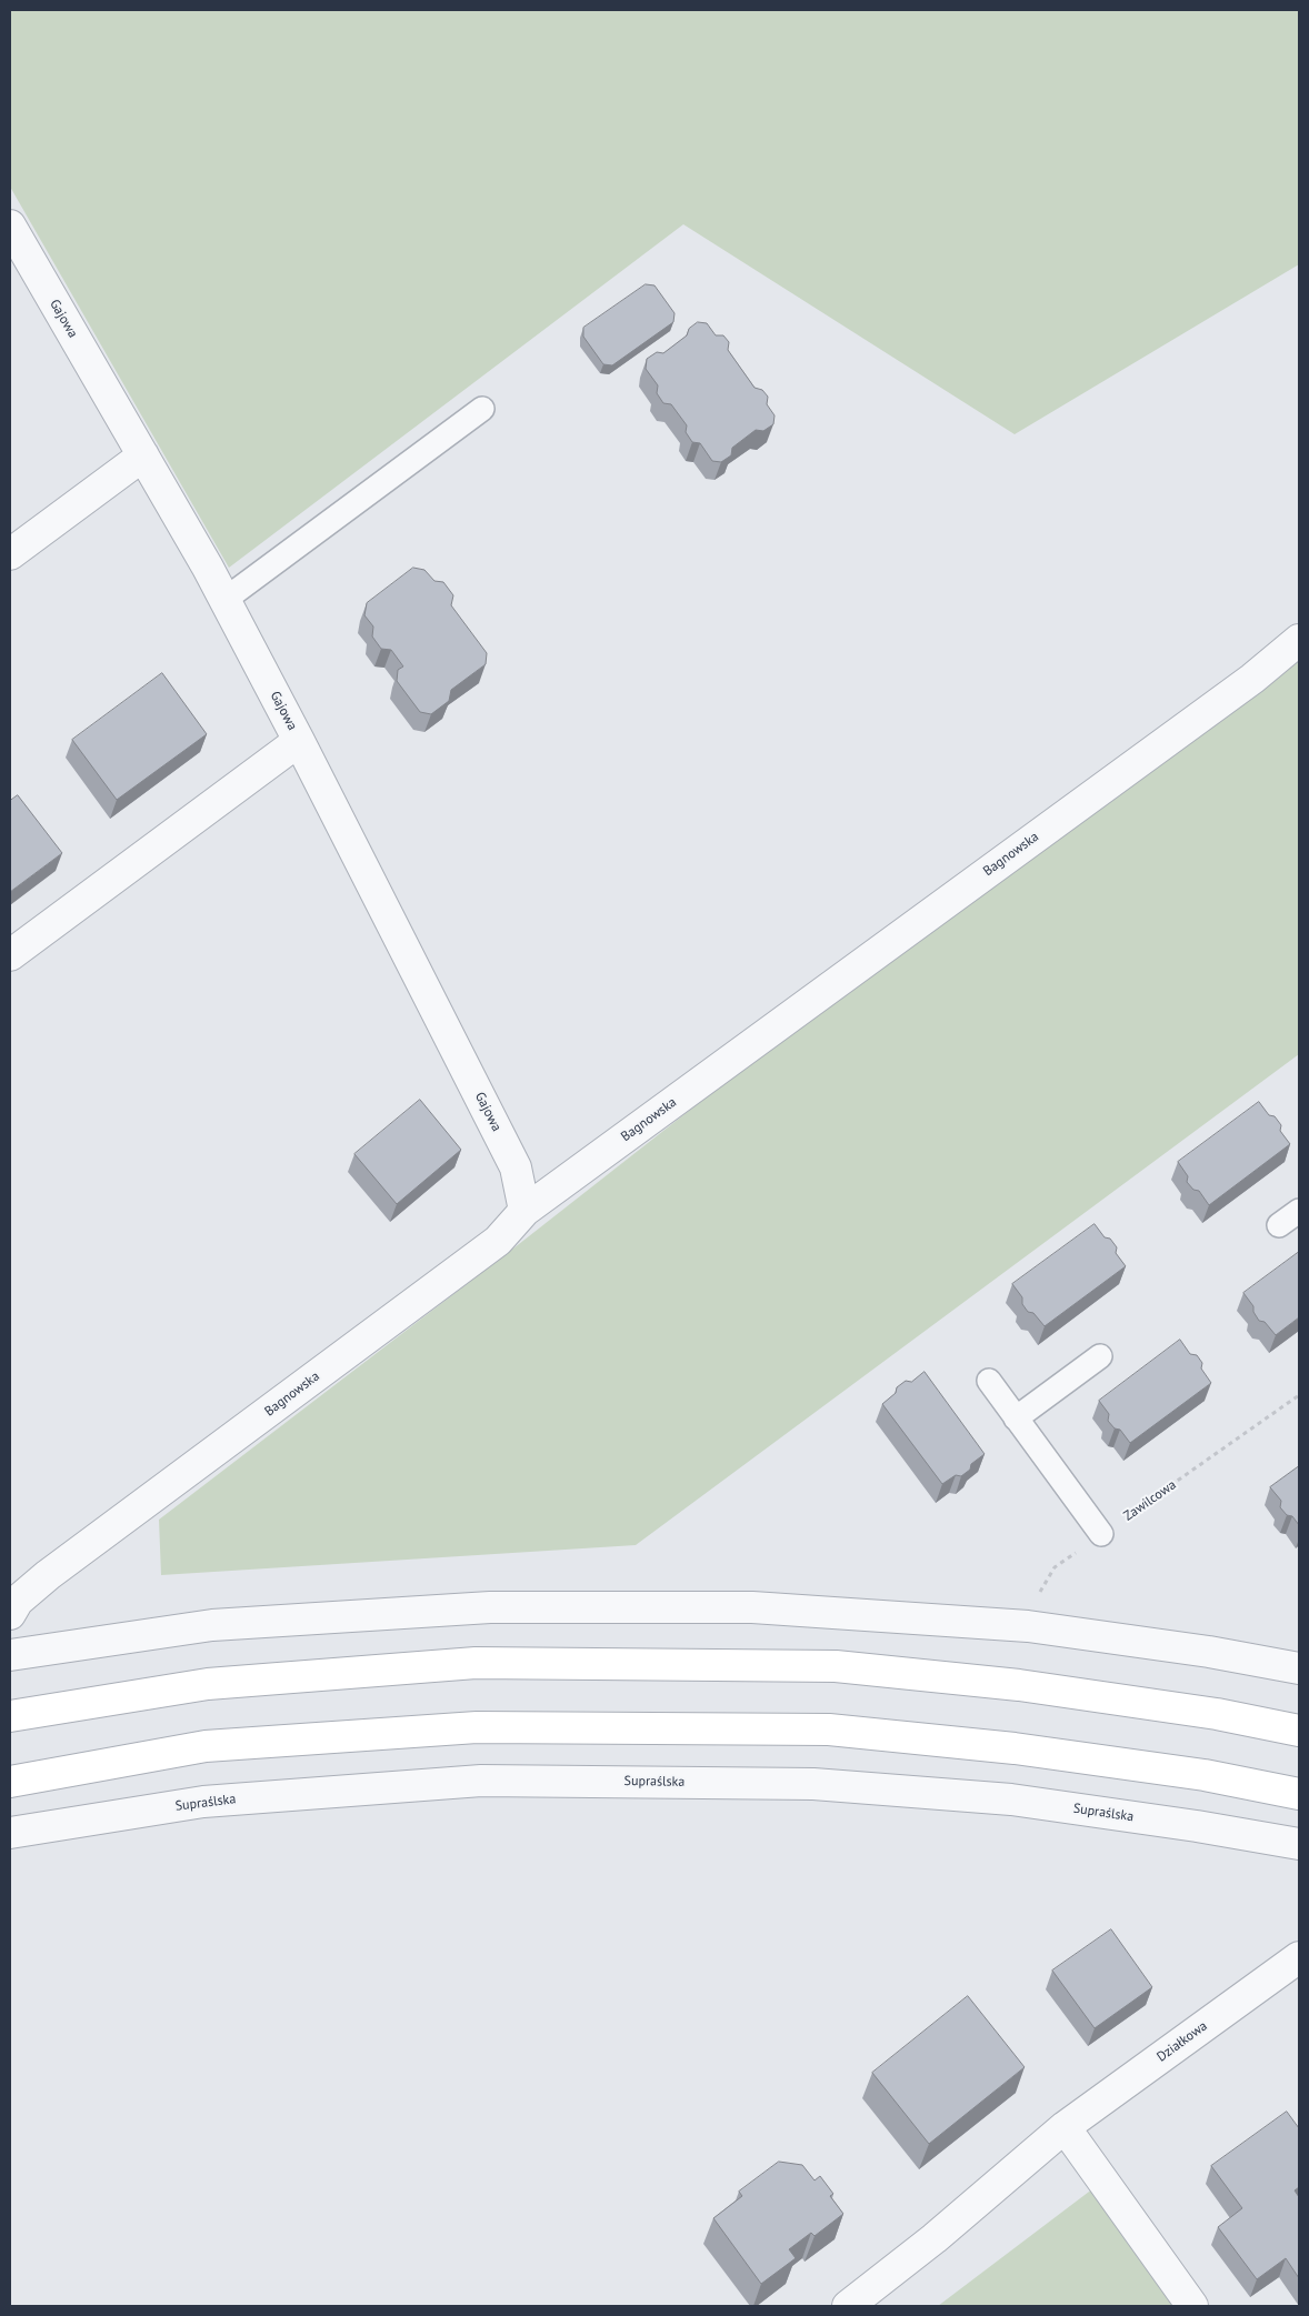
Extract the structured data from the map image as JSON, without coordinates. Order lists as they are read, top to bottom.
{
  "streets": {
    "street": [
      "Gajowa",
      "Bagnowska",
      "Supraślska",
      "Działkowa"
    ],
    "path": ["Zawilcowa"]
  },
  "crossings": [
    ["Gajowa", "Bagnowska"]
  ]
}
